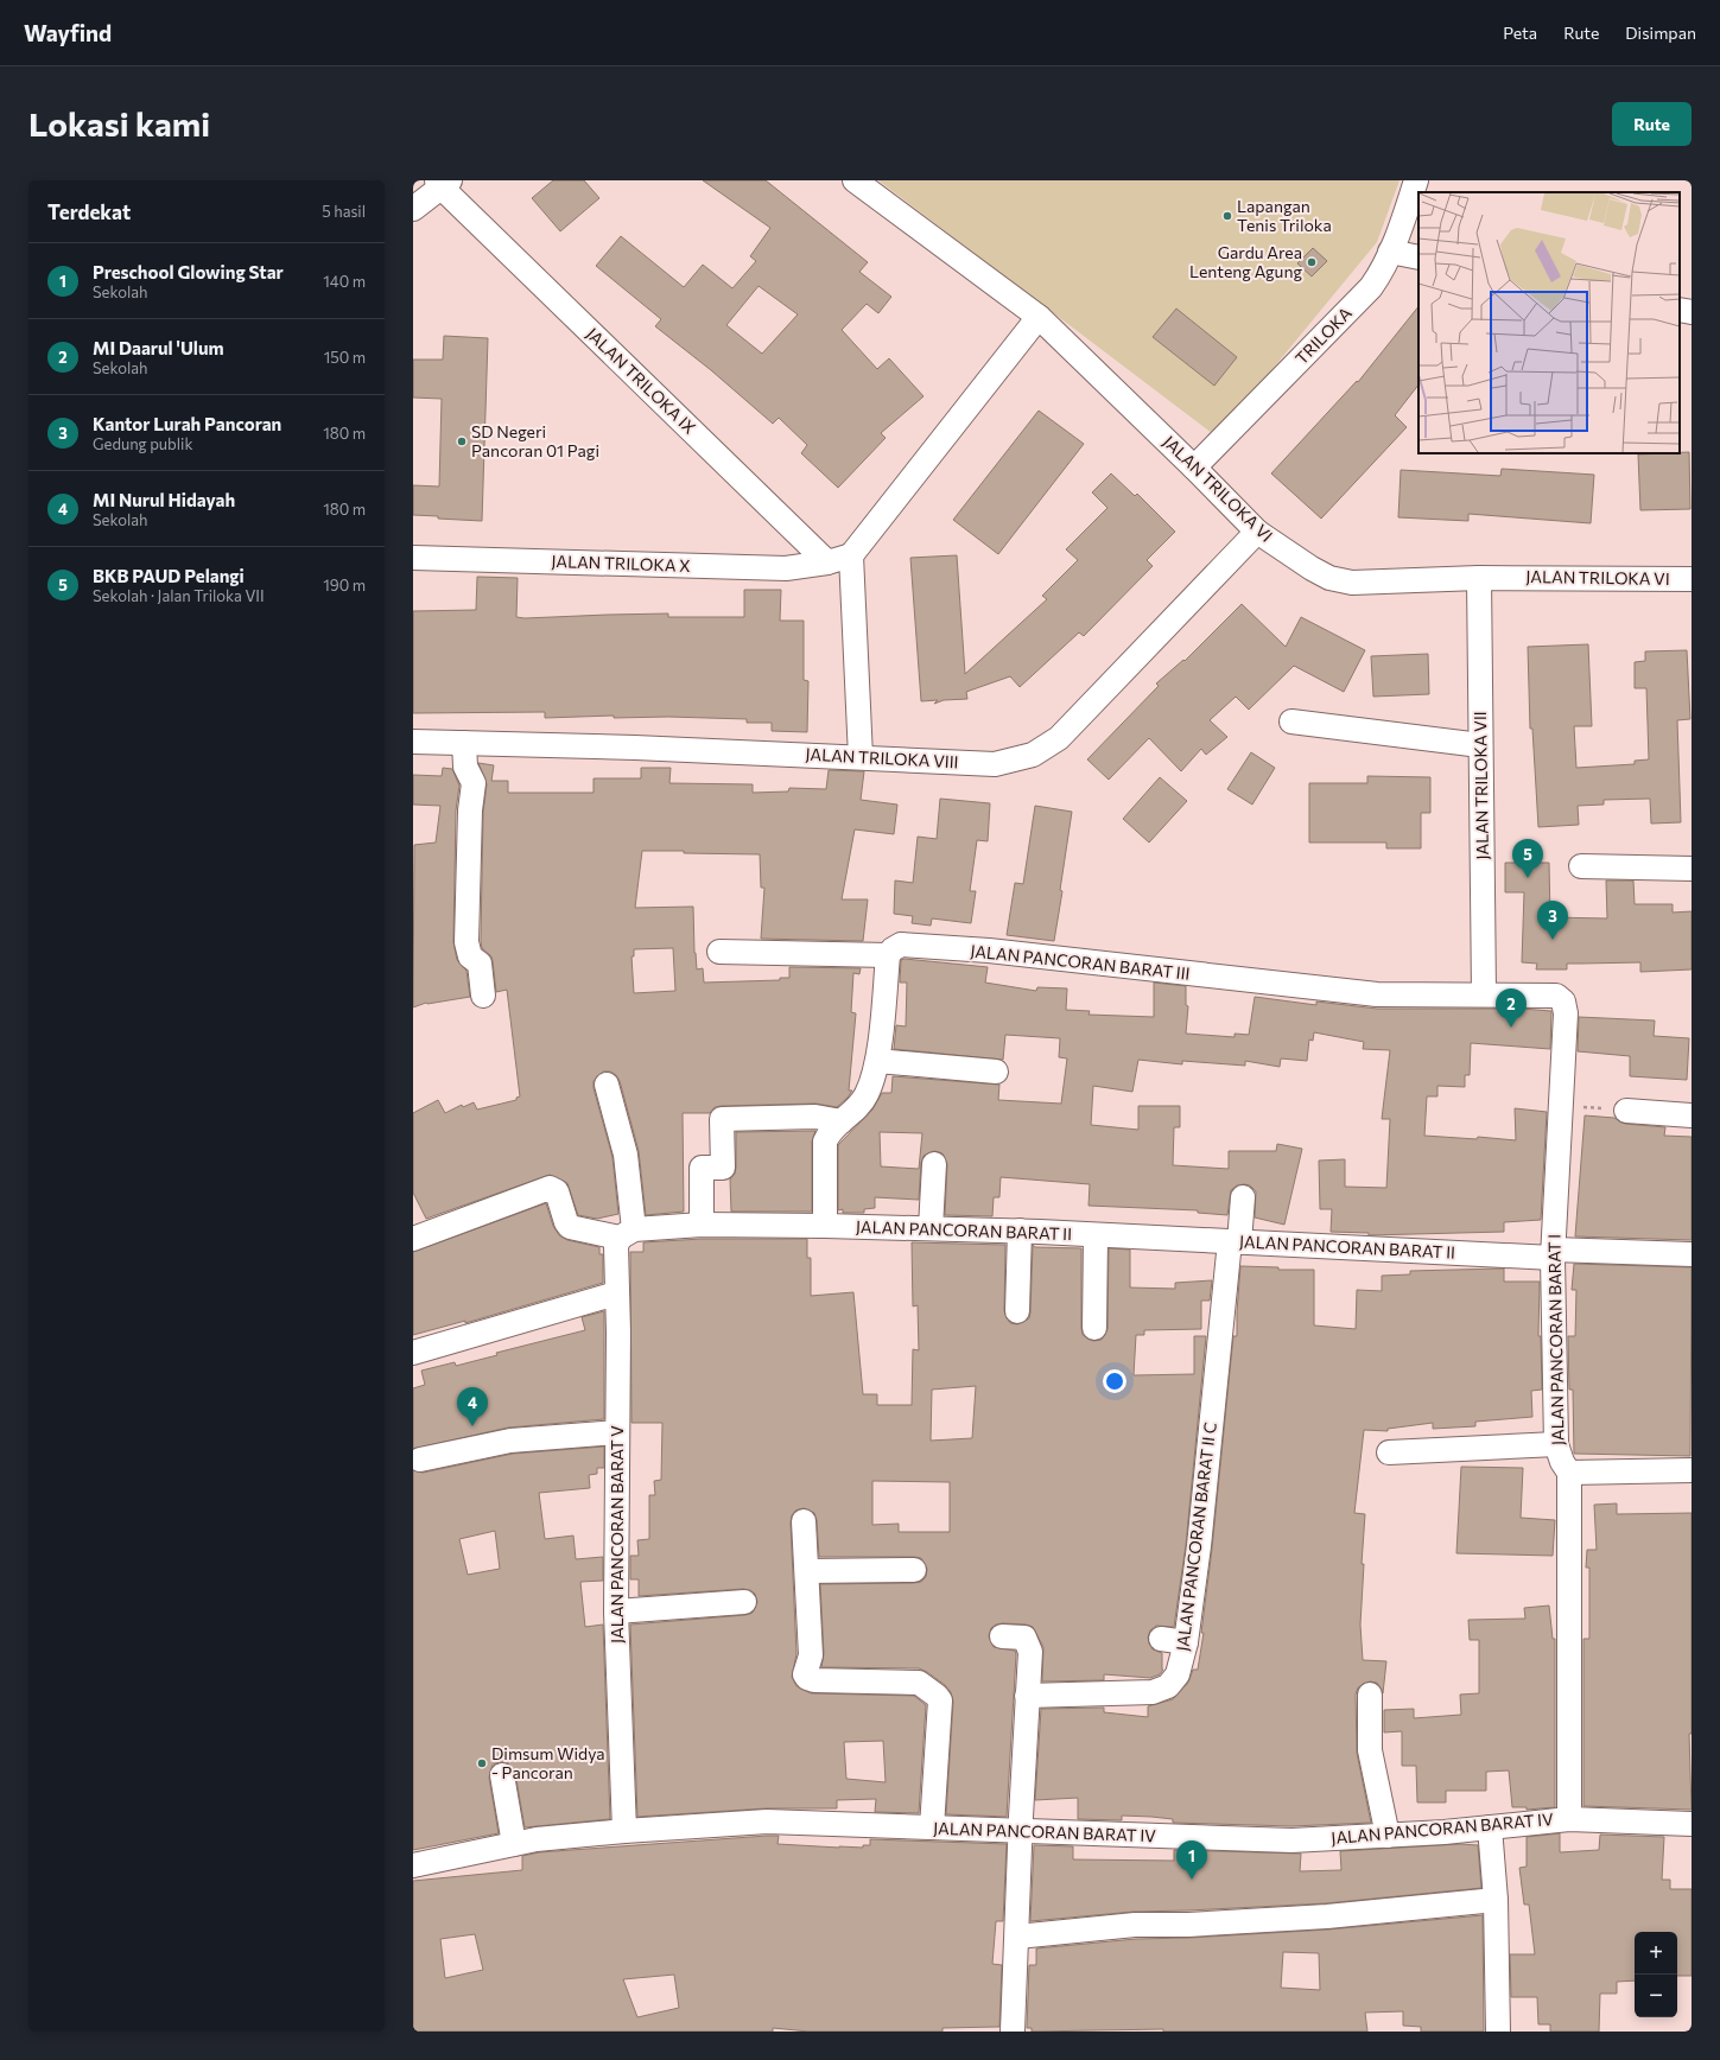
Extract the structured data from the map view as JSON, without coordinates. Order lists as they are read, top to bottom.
{
  "streets": {
    "street": [
      "TRILOKA",
      "JALAN TRILOKA IX",
      "JALAN TRILOKA VI",
      "JALAN TRILOKA X",
      "JALAN TRILOKA VIII",
      "JALAN TRILOKA VII",
      "JALAN PANCORAN BARAT III",
      "JALAN PANCORAN BARAT II",
      "JALAN PANCORAN BARAT I",
      "JALAN PANCORAN BARAT V",
      "JALAN PANCORAN BARAT II C",
      "JALAN PANCORAN BARAT IV"
    ]
  },
  "crossings": [
    ["TRILOKA", "JALAN TRILOKA VI"],
    ["JALAN TRILOKA IX", "JALAN TRILOKA X"],
    ["JALAN TRILOKA VI", "JALAN TRILOKA VIII"],
    ["JALAN TRILOKA VI", "JALAN TRILOKA VII"],
    ["JALAN TRILOKA VII", "JALAN PANCORAN BARAT III"],
    ["JALAN PANCORAN BARAT III", "JALAN PANCORAN BARAT I"],
    ["JALAN PANCORAN BARAT II", "JALAN PANCORAN BARAT I"],
    ["JALAN PANCORAN BARAT II", "JALAN PANCORAN BARAT V"],
    ["JALAN PANCORAN BARAT II", "JALAN PANCORAN BARAT II C"],
    ["JALAN PANCORAN BARAT I", "JALAN PANCORAN BARAT IV"],
    ["JALAN PANCORAN BARAT V", "JALAN PANCORAN BARAT IV"]
  ],
  "places": [
    "Lapangan Tenis Triloka",
    "Gardu Area Lenteng Agung",
    "SD Negeri Pancoran 01 Pagi",
    "Dimsum Widya - Pancoran"
  ],
  "page": {
    "header": "Wayfind",
    "nav": ["Peta", "Rute", "Disimpan"],
    "buttons": "Rute",
    "title": "Lokasi kami",
    "heading": ["Terdekat", "5 hasil"],
    "list": [
      {
        "mark": "1",
        "name": "Preschool Glowing Star",
        "note": "Sekolah",
        "value": "140 m"
      },
      {
        "mark": "2",
        "name": "MI Daarul 'Ulum",
        "note": "Sekolah",
        "value": "150 m"
      },
      {
        "mark": "3",
        "name": "Kantor Lurah Pancoran",
        "note": "Gedung publik",
        "value": "180 m"
      },
      {
        "mark": "4",
        "name": "MI Nurul Hidayah",
        "note": "Sekolah",
        "value": "180 m"
      },
      {
        "mark": "5",
        "name": "BKB PAUD Pelangi",
        "note": "Sekolah · Jalan Triloka VII",
        "value": "190 m"
      }
    ],
    "pins": [
      "5",
      "3",
      "2",
      "4",
      "1"
    ],
    "map_buttons": ["+", "−"]
  }
}
